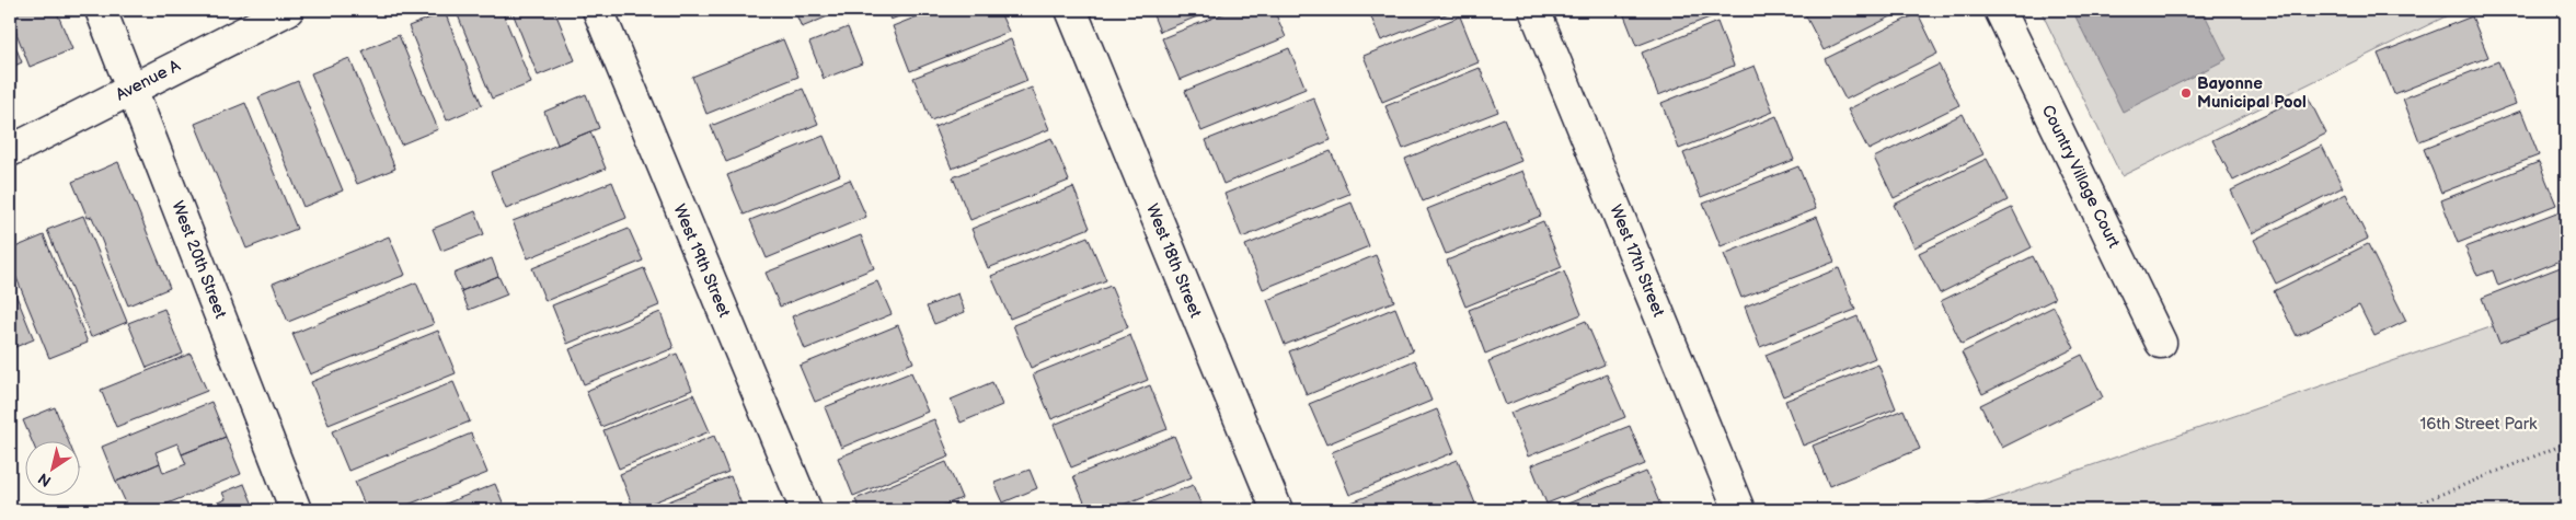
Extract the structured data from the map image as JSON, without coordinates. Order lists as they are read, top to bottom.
{
  "streets": {
    "street": [
      "Avenue A",
      "Country Village Court",
      "West 20th Street",
      "West 19th Street",
      "West 18th Street",
      "West 17th Street"
    ]
  },
  "crossings": [
    ["Avenue A", "West 20th Street"]
  ],
  "parks": ["16th Street Park"],
  "places": ["Bayonne Municipal Pool"],
  "north": "bottom left"
}
